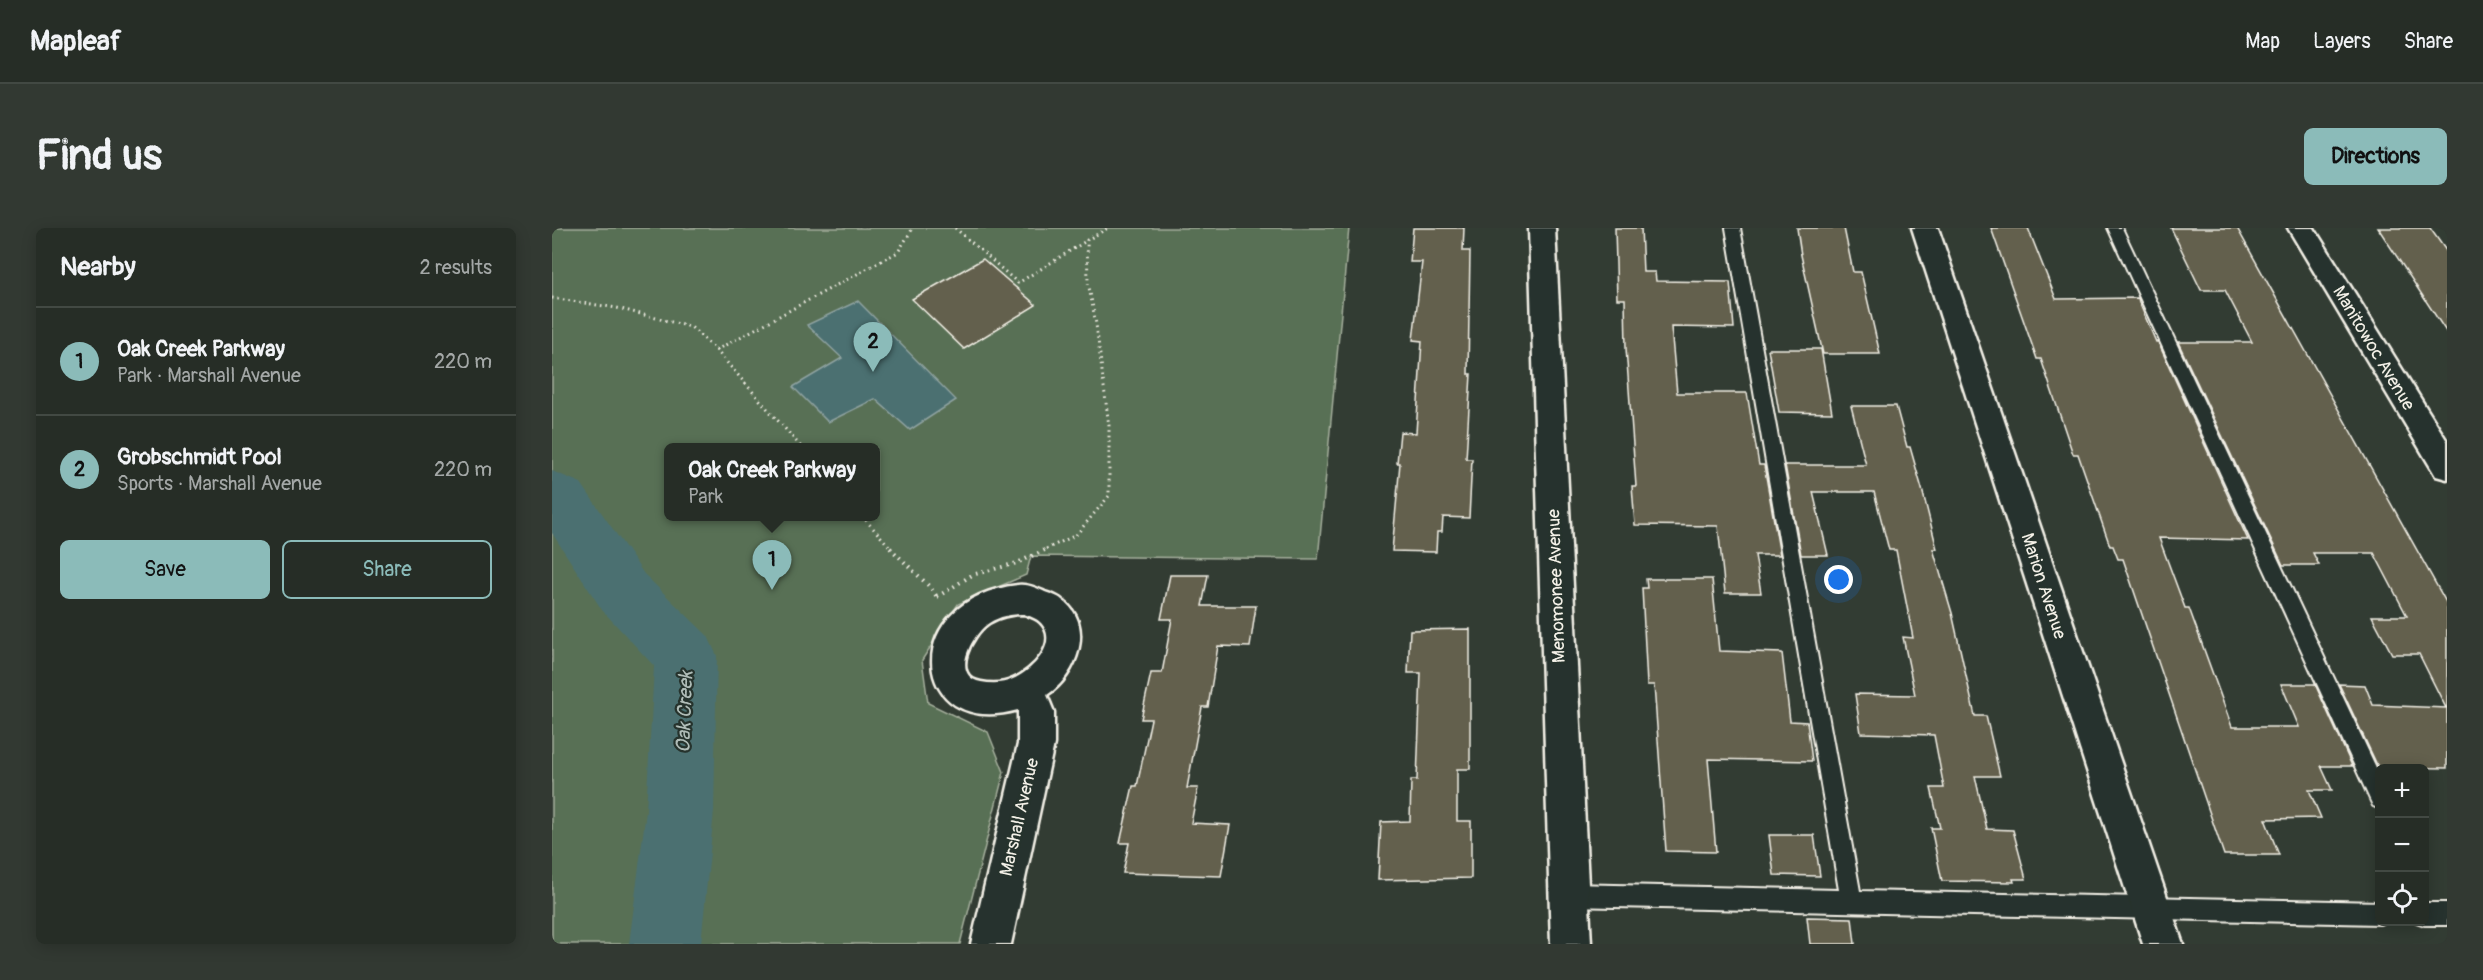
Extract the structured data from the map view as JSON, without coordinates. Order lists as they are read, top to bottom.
{
  "streets": {
    "street": [
      "Manitowoc Avenue",
      "Menomonee Avenue",
      "Marion Avenue",
      "Marshall Avenue"
    ]
  },
  "water": ["Oak Creek"],
  "page": {
    "header": "Mapleaf",
    "nav": ["Map", "Layers", "Share"],
    "buttons": [
      "Directions",
      ["Save", "Share"]
    ],
    "title": "Find us",
    "heading": ["Nearby", "2 results"],
    "list": [
      {
        "mark": "1",
        "name": "Oak Creek Parkway",
        "note": "Park · Marshall Avenue",
        "value": "220 m"
      },
      {
        "mark": "2",
        "name": "Grobschmidt Pool",
        "note": "Sports · Marshall Avenue",
        "value": "220 m"
      }
    ],
    "pins": ["2", "1"],
    "popup": ["Oak Creek Parkway", "Park"],
    "map_buttons": ["+", "−"]
  }
}
